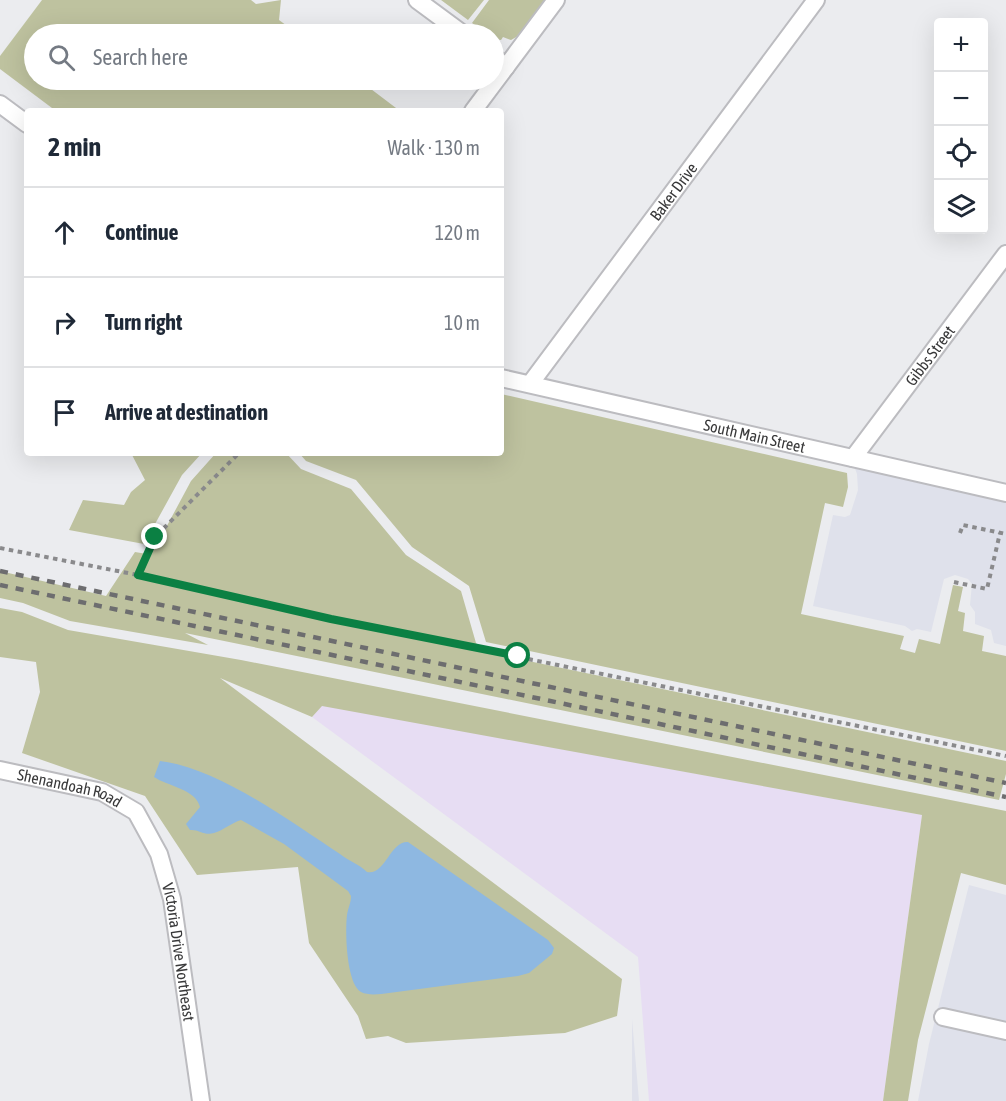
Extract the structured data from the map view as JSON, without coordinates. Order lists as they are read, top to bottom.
{
  "streets": {
    "street": [
      "Baker Drive",
      "Gibbs Street",
      "South Main Street",
      "Shenandoah Road",
      "Victoria Drive Northeast"
    ]
  },
  "crossings": [
    ["Baker Drive", "South Main Street"],
    ["Gibbs Street", "South Main Street"],
    ["Shenandoah Road", "Victoria Drive Northeast"]
  ],
  "page": {
    "map_buttons": ["+", "−"],
    "search": "Search here",
    "heading": ["2 min", "Walk · 130 m"],
    "list": [
      ["Continue", "120 m"],
      ["Turn right", "10 m"],
      "Arrive at destination"
    ]
  }
}
